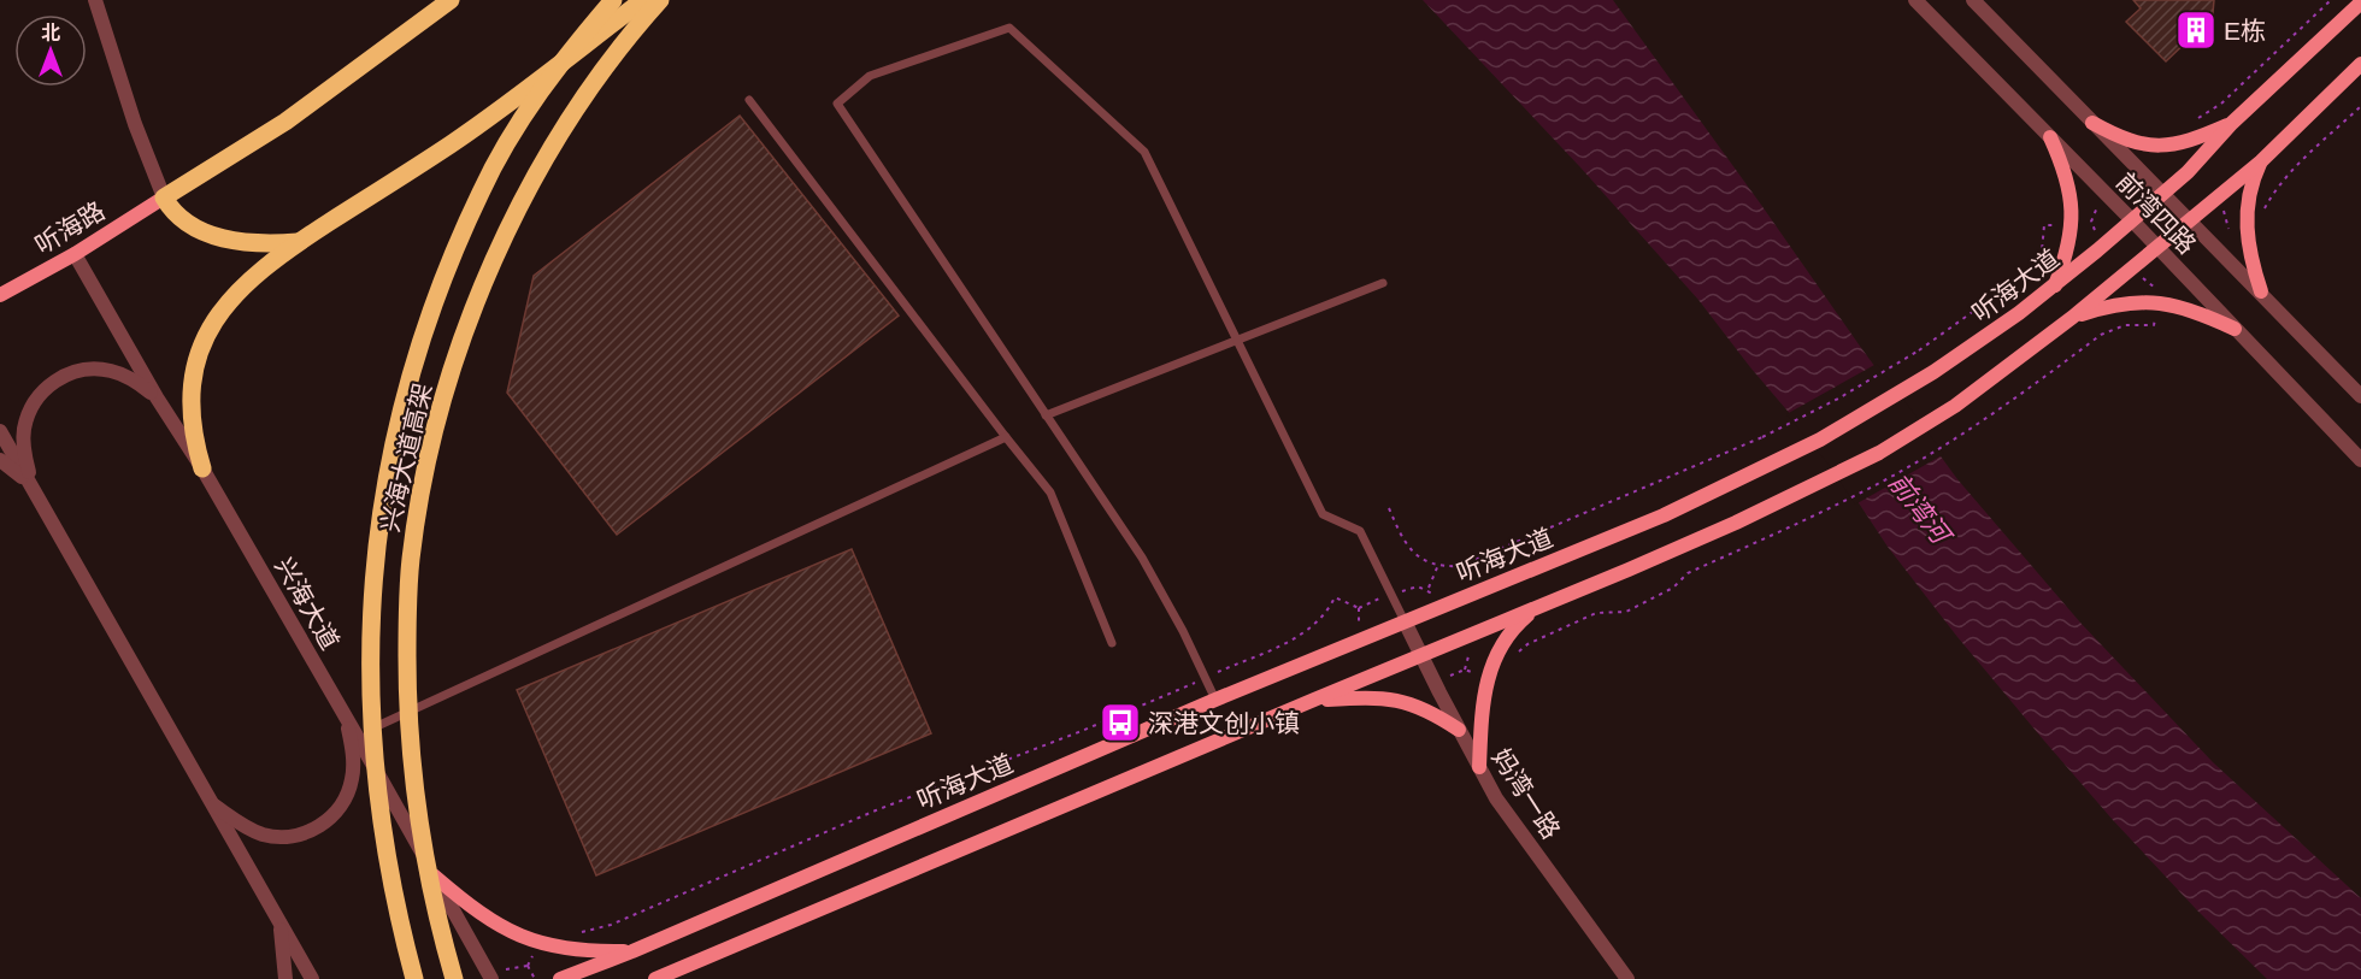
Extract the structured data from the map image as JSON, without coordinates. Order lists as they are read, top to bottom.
{
  "streets": {
    "main road": ["听海路", "听海大道", "兴海大道高架"],
    "street": ["前湾四路", "兴海大道", "妈湾一路"]
  },
  "crossings": [
    ["前湾四路", "听海大道"],
    ["听海路", "兴海大道"],
    ["听海大道", "妈湾一路"]
  ],
  "water": ["前湾河"],
  "places": {
    "building": ["E栋"],
    "bus stop": ["深港文创小镇"]
  },
  "north": "top"
}
